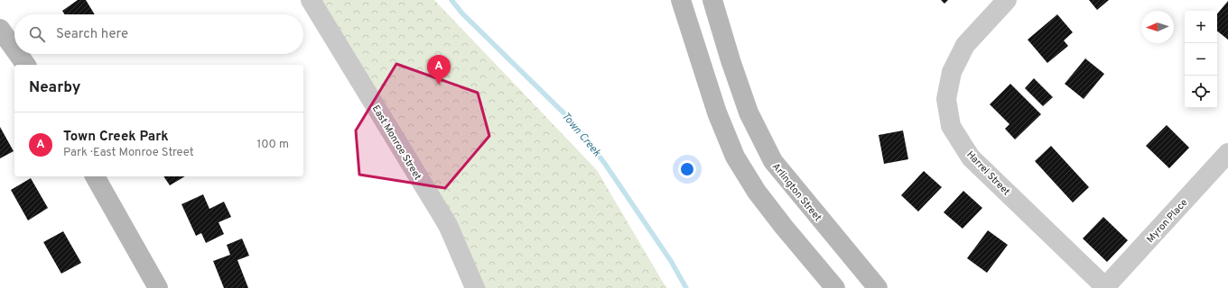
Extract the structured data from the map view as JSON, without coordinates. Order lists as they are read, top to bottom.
{
  "streets": {
    "street": [
      "East Monroe Street",
      "Harrel Street",
      "Arlington Street",
      "Myron Place"
    ]
  },
  "crossings": [
    ["Harrel Street", "Myron Place"]
  ],
  "water": ["Town Creek"],
  "north": "left",
  "page": {
    "map_buttons": ["+", "−"],
    "search": "Search here",
    "pins": "A",
    "heading": "Nearby",
    "list": [
      {
        "mark": "A",
        "name": "Town Creek Park",
        "note": "Park · East Monroe Street",
        "value": "100 m"
      }
    ]
  }
}
